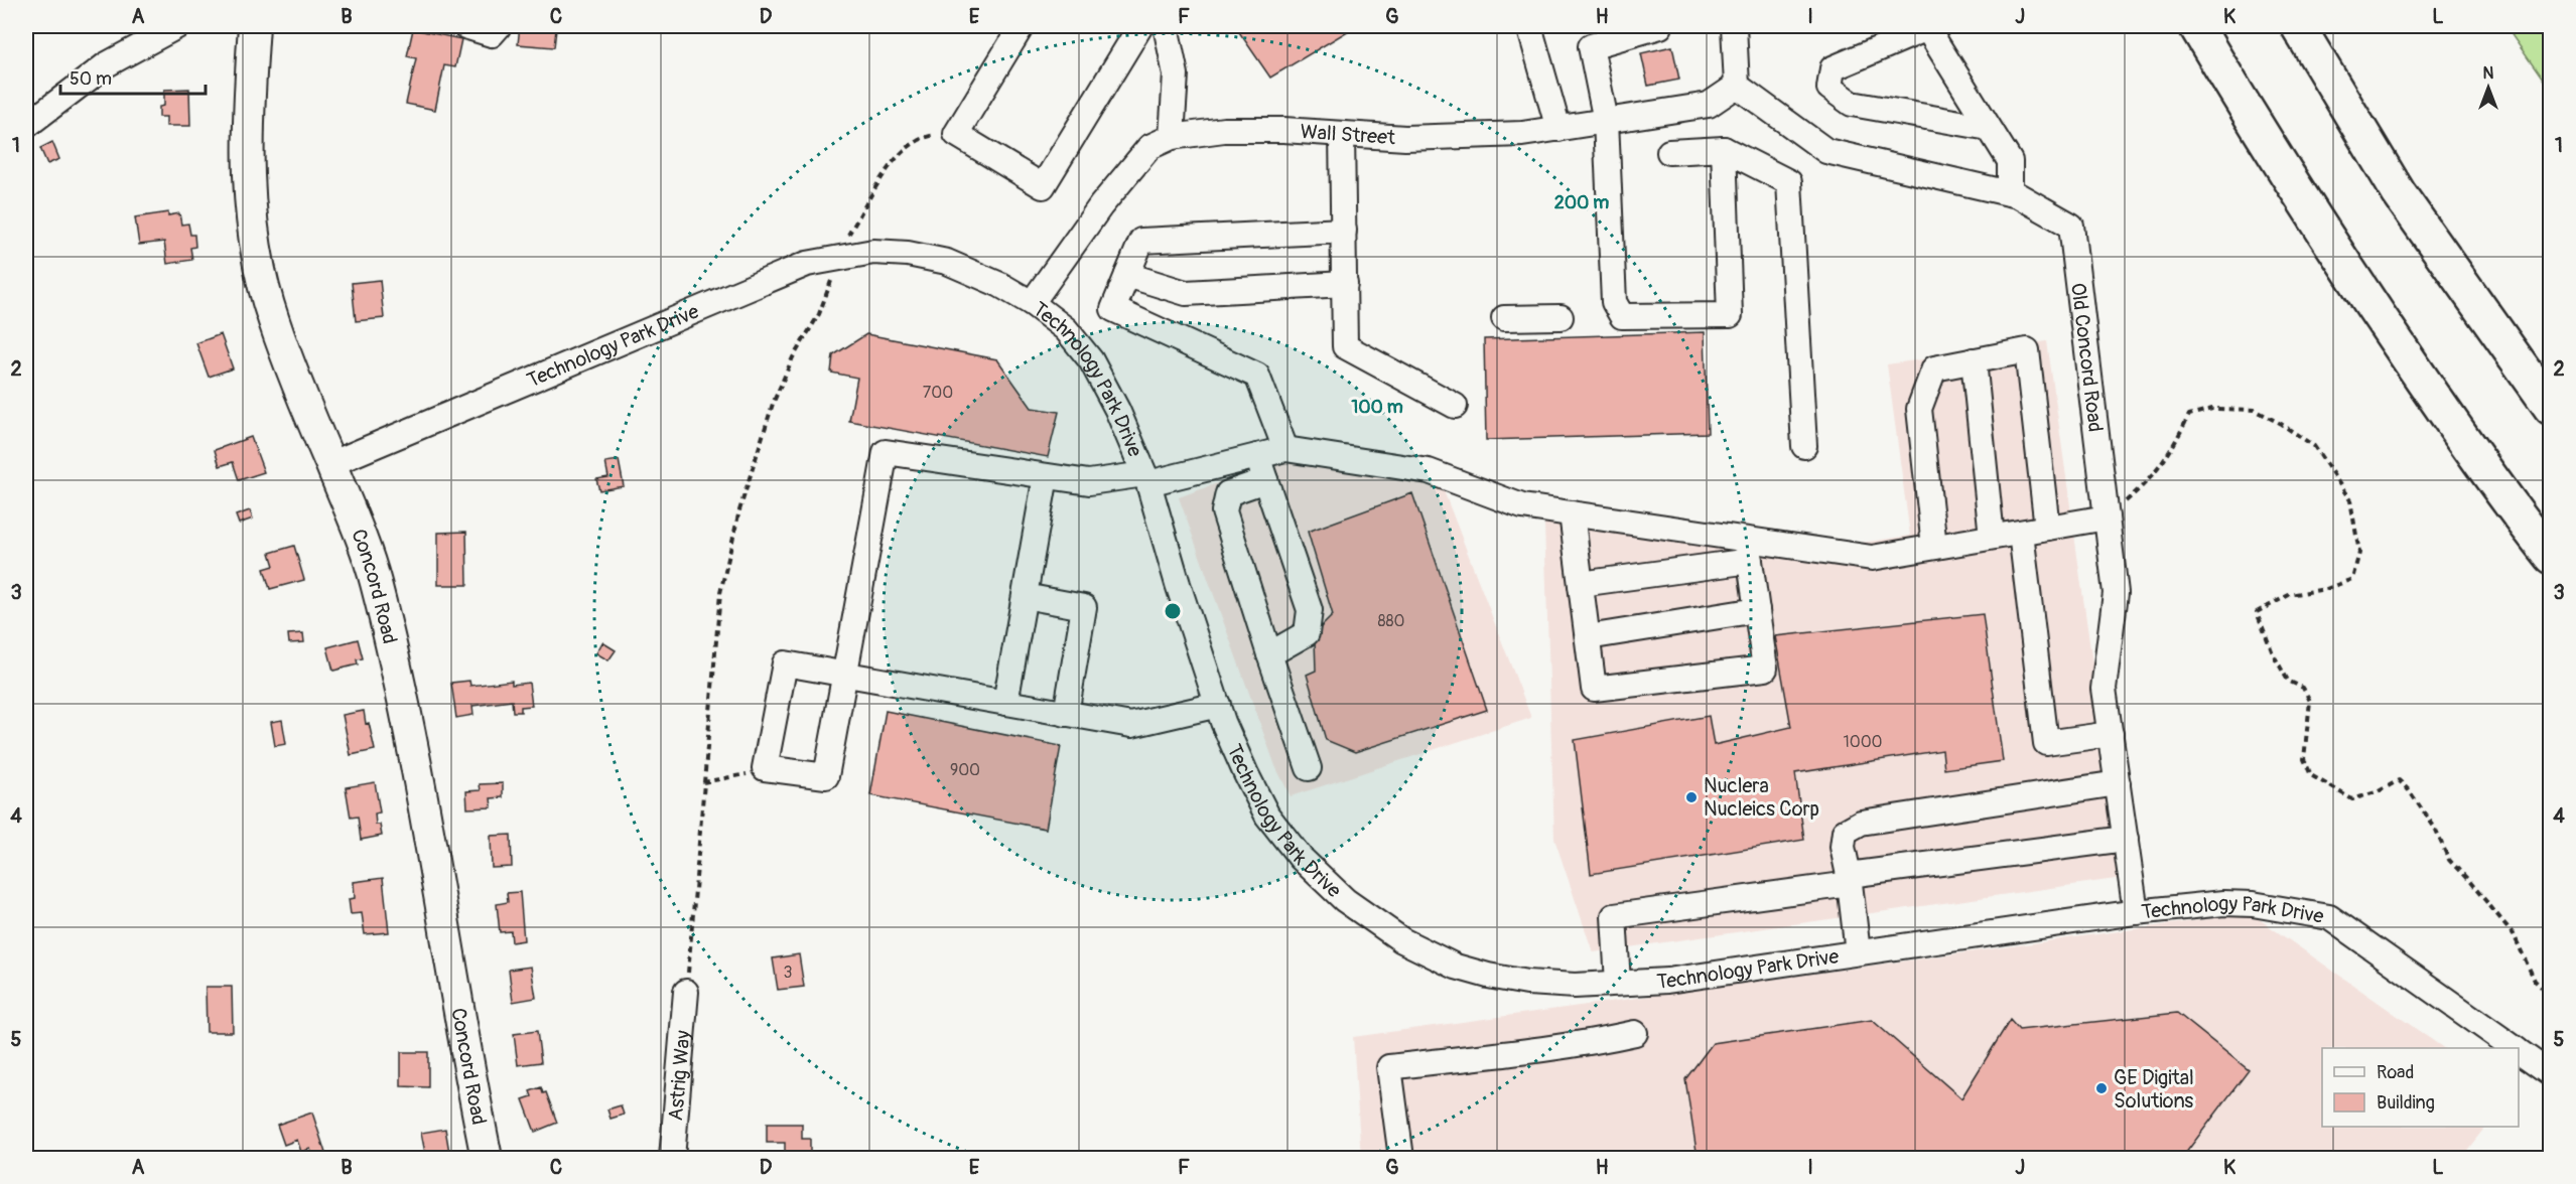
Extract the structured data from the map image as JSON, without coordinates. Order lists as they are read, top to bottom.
{
  "streets": {
    "main road": ["Concord Road"],
    "street": [
      "Wall Street",
      "Technology Park Drive",
      "Old Concord Road",
      "Astrig Way"
    ]
  },
  "crossings": [
    ["Wall Street", "Technology Park Drive"],
    ["Wall Street", "Old Concord Road"],
    ["Technology Park Drive", "Old Concord Road"],
    ["Technology Park Drive", "Concord Road"]
  ],
  "places": ["Nuclera Nucleics Corp", "GE Digital Solutions"],
  "house_numbers": [
    "700",
    "880",
    "1000",
    "900",
    "3"
  ],
  "legend": ["Road", "Building"],
  "scale_bar": "50 m",
  "north": "top",
  "grid": {
    "columns": [
      "A",
      "B",
      "C",
      "D",
      "E",
      "F",
      "G",
      "H",
      "I",
      "J",
      "K",
      "L"
    ],
    "rows": [
      "1",
      "2",
      "3",
      "4",
      "5"
    ]
  },
  "rings": ["200 m", "100 m"]
}
